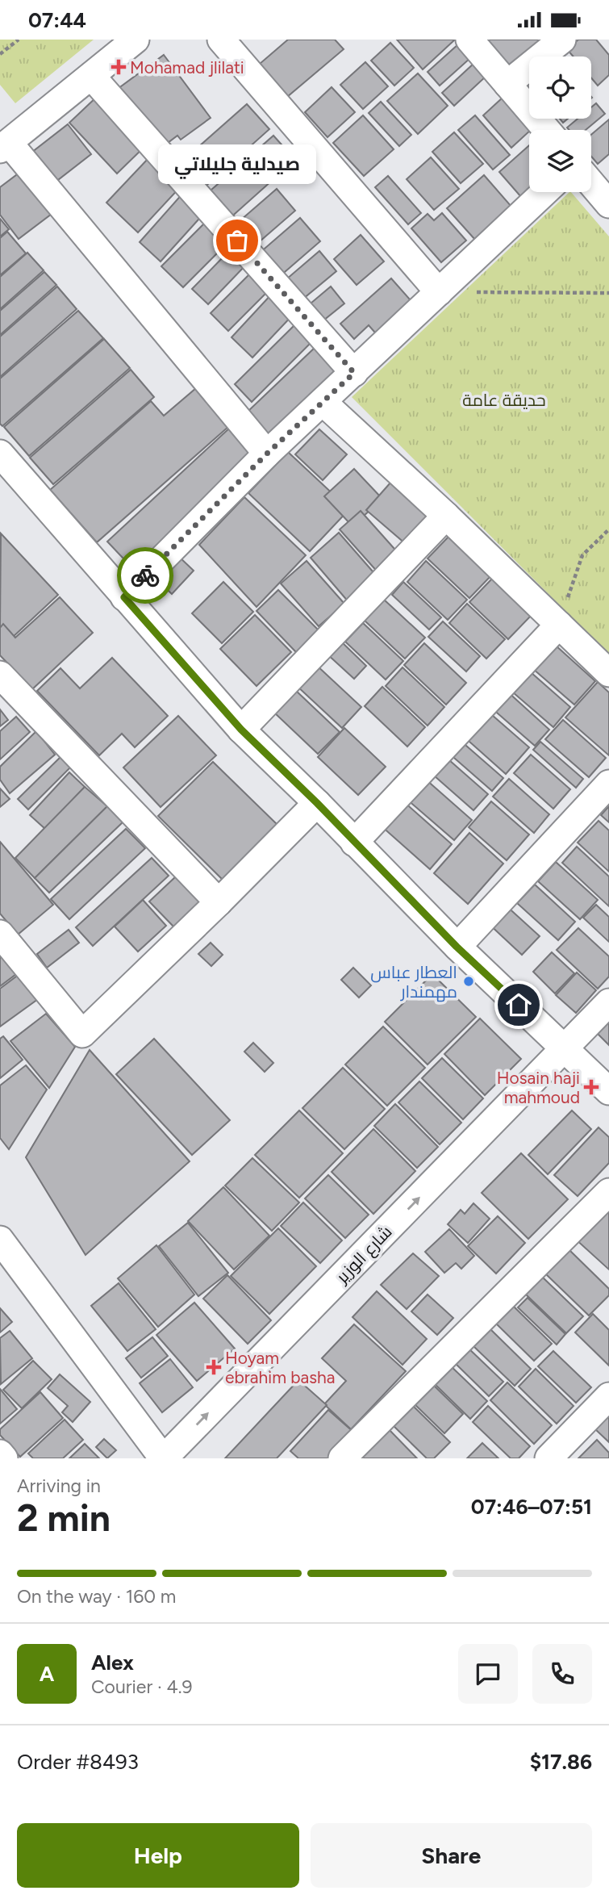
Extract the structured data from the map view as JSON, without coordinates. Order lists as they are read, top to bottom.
{
  "streets": {
    "street": ["شارع الوزير"]
  },
  "parks": ["حديقة عامة"],
  "places": {
    "health": ["Mohamad jlilati", "Hosain haji mahmoud", "Hoyam ebrahim basha"],
    "other": ["صيدلية جليلاتي", "العطار عباس مهمندار"]
  },
  "page": {
    "status": "07:44",
    "bubble": "صيدلية جليلاتي",
    "heading": ["2 min", "Arriving in", "07:46–07:51"],
    "panel": [
      "Alex",
      "Courier · 4.9",
      "Order #8493",
      "$17.86"
    ],
    "bar": "On the way · 160 m",
    "round": "A",
    "buttons": ["Help", "Share"]
  }
}
